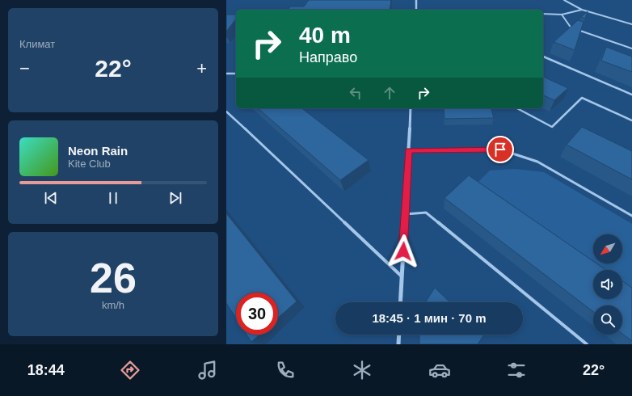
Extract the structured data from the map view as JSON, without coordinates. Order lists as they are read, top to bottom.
{
  "north": "bottom left",
  "page": {
    "tile": [
      "Климат",
      ["26", "km/h"]
    ],
    "turn": ["40 m", "Направо"],
    "heat": ["−", "22°", "+"],
    "song": ["Neon Rain", "Kite Club"],
    "limit": "30",
    "trip": "18:45 · 1 мин · 70 m",
    "tabs": ["18:44", "22°"]
  }
}
